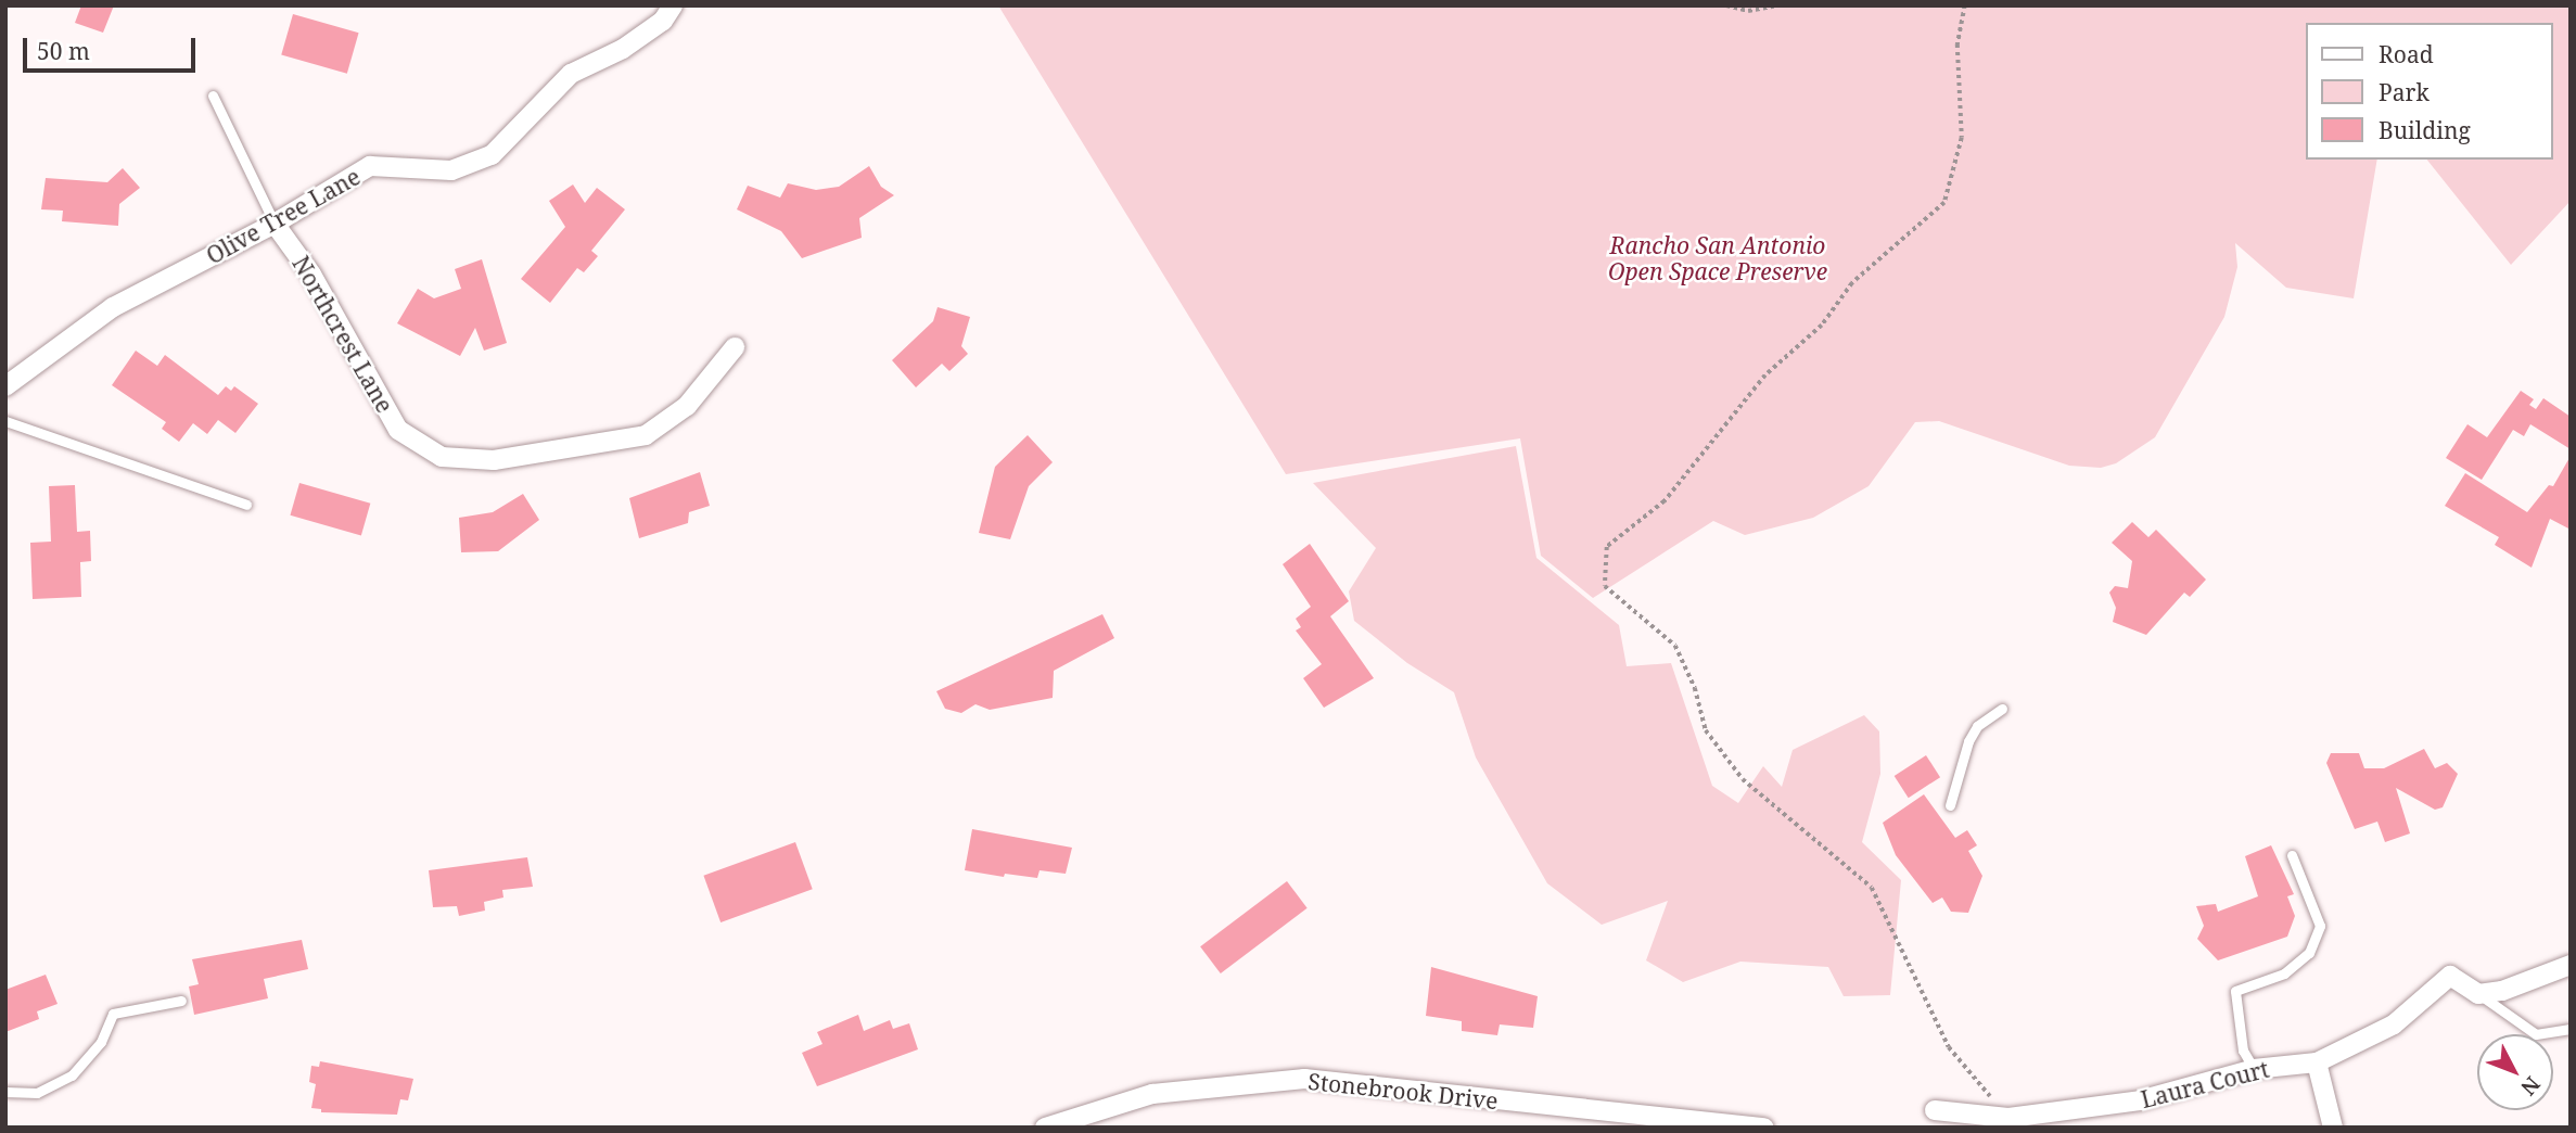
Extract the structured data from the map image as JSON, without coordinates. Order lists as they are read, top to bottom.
{
  "streets": {
    "street": [
      "Olive Tree Lane",
      "Northcrest Lane",
      "Laura Court",
      "Stonebrook Drive"
    ]
  },
  "crossings": [
    ["Olive Tree Lane", "Northcrest Lane"]
  ],
  "parks": ["Rancho San Antonio Open Space Preserve"],
  "legend": ["Road", "Park", "Building"],
  "scale_bar": "50 m",
  "north": "bottom right"
}
